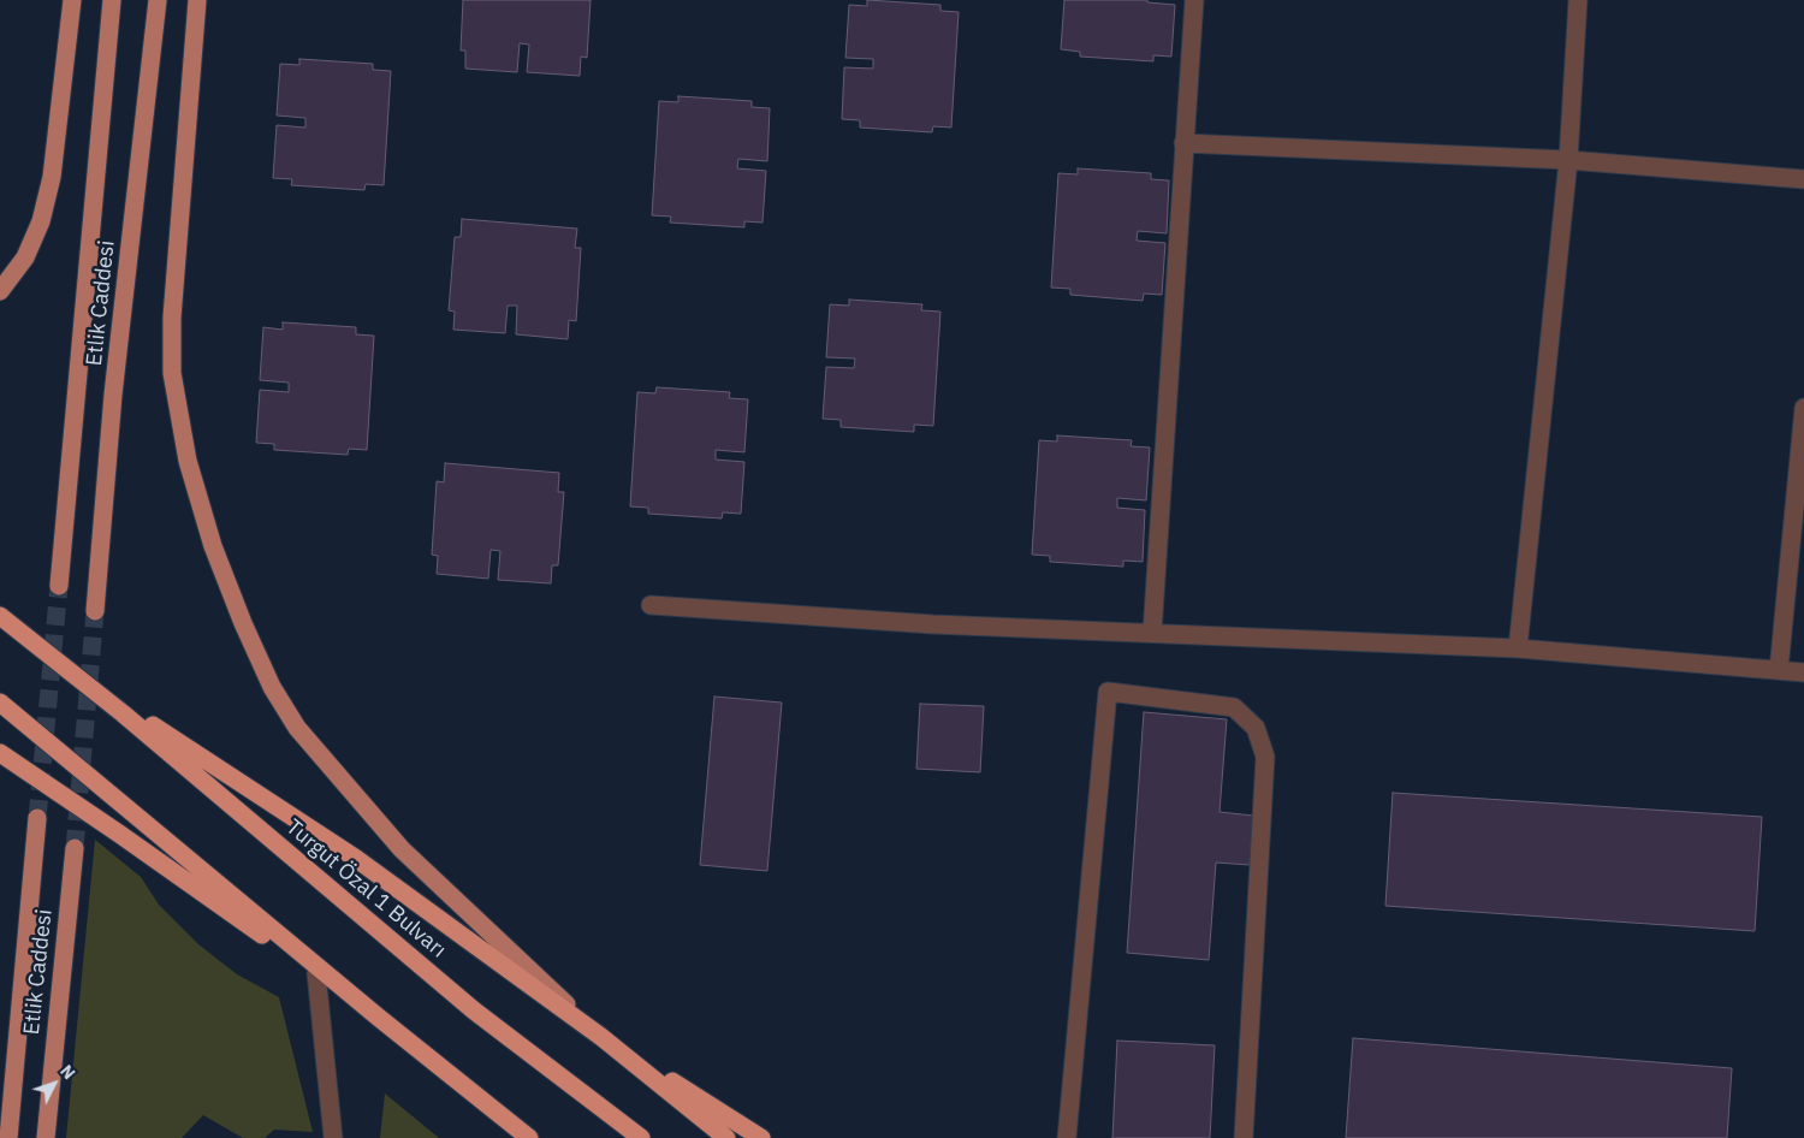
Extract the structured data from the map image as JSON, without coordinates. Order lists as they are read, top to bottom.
{
  "streets": {
    "highway": ["Turgut Özal 1 Bulvarı"],
    "main road": ["Etlik Caddesi"]
  },
  "north": "top right"
}
